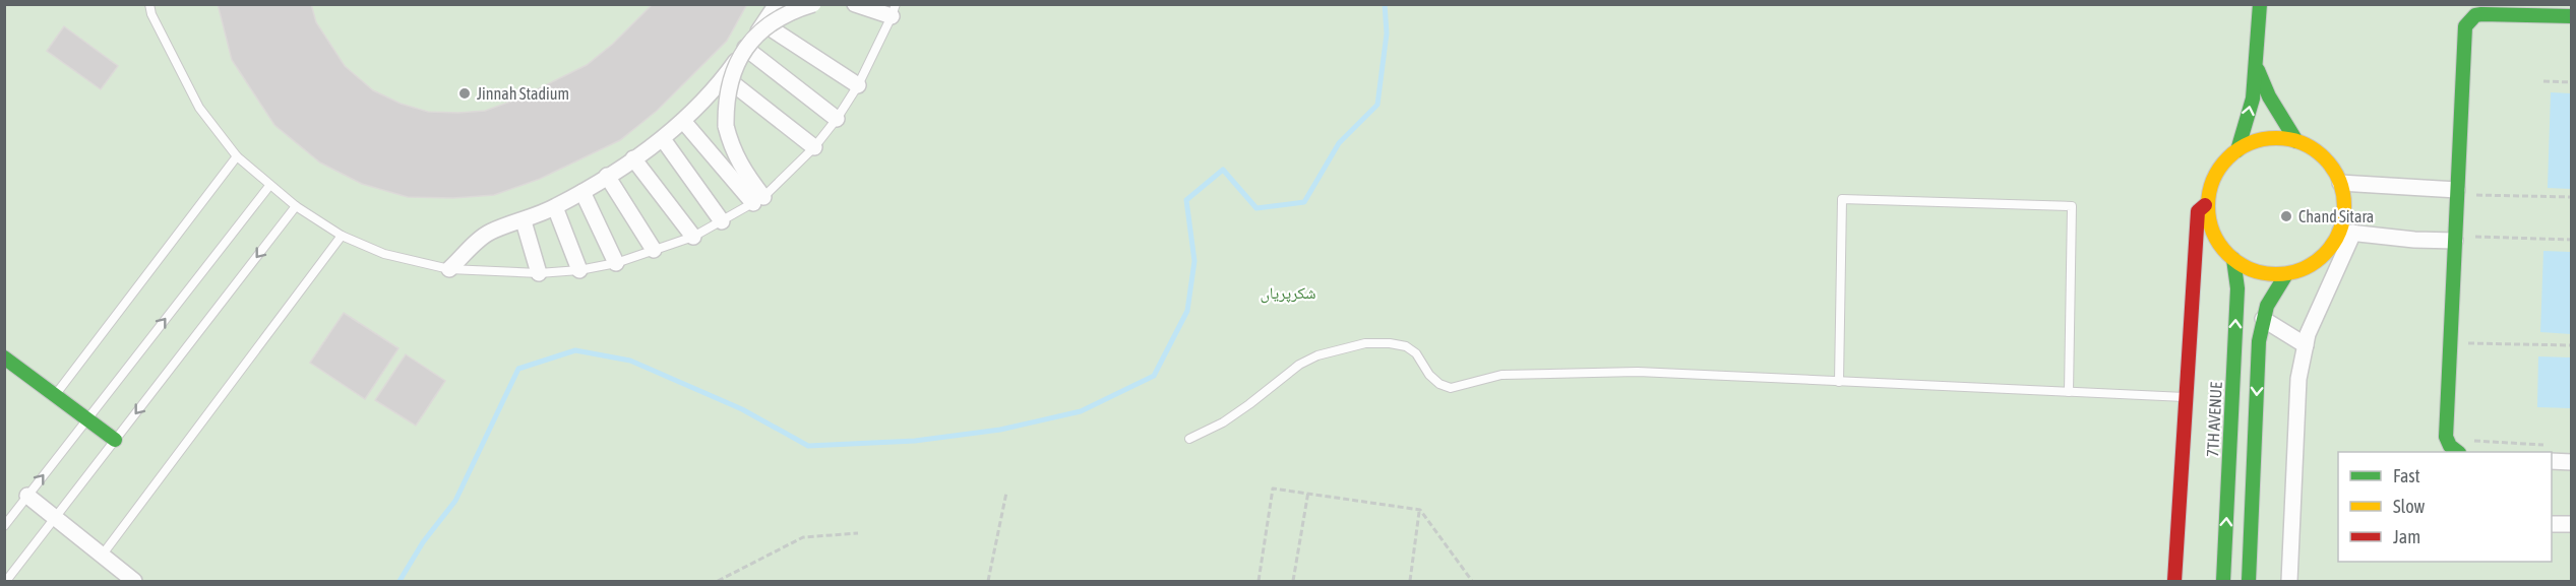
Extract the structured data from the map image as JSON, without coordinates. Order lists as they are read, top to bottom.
{
  "streets": {
    "street": ["7TH AVENUE"]
  },
  "parks": ["شکرپریاں"],
  "places": ["Jinnah Stadium", "Chand Sitara"],
  "legend": ["Fast", "Slow", "Jam"]
}
